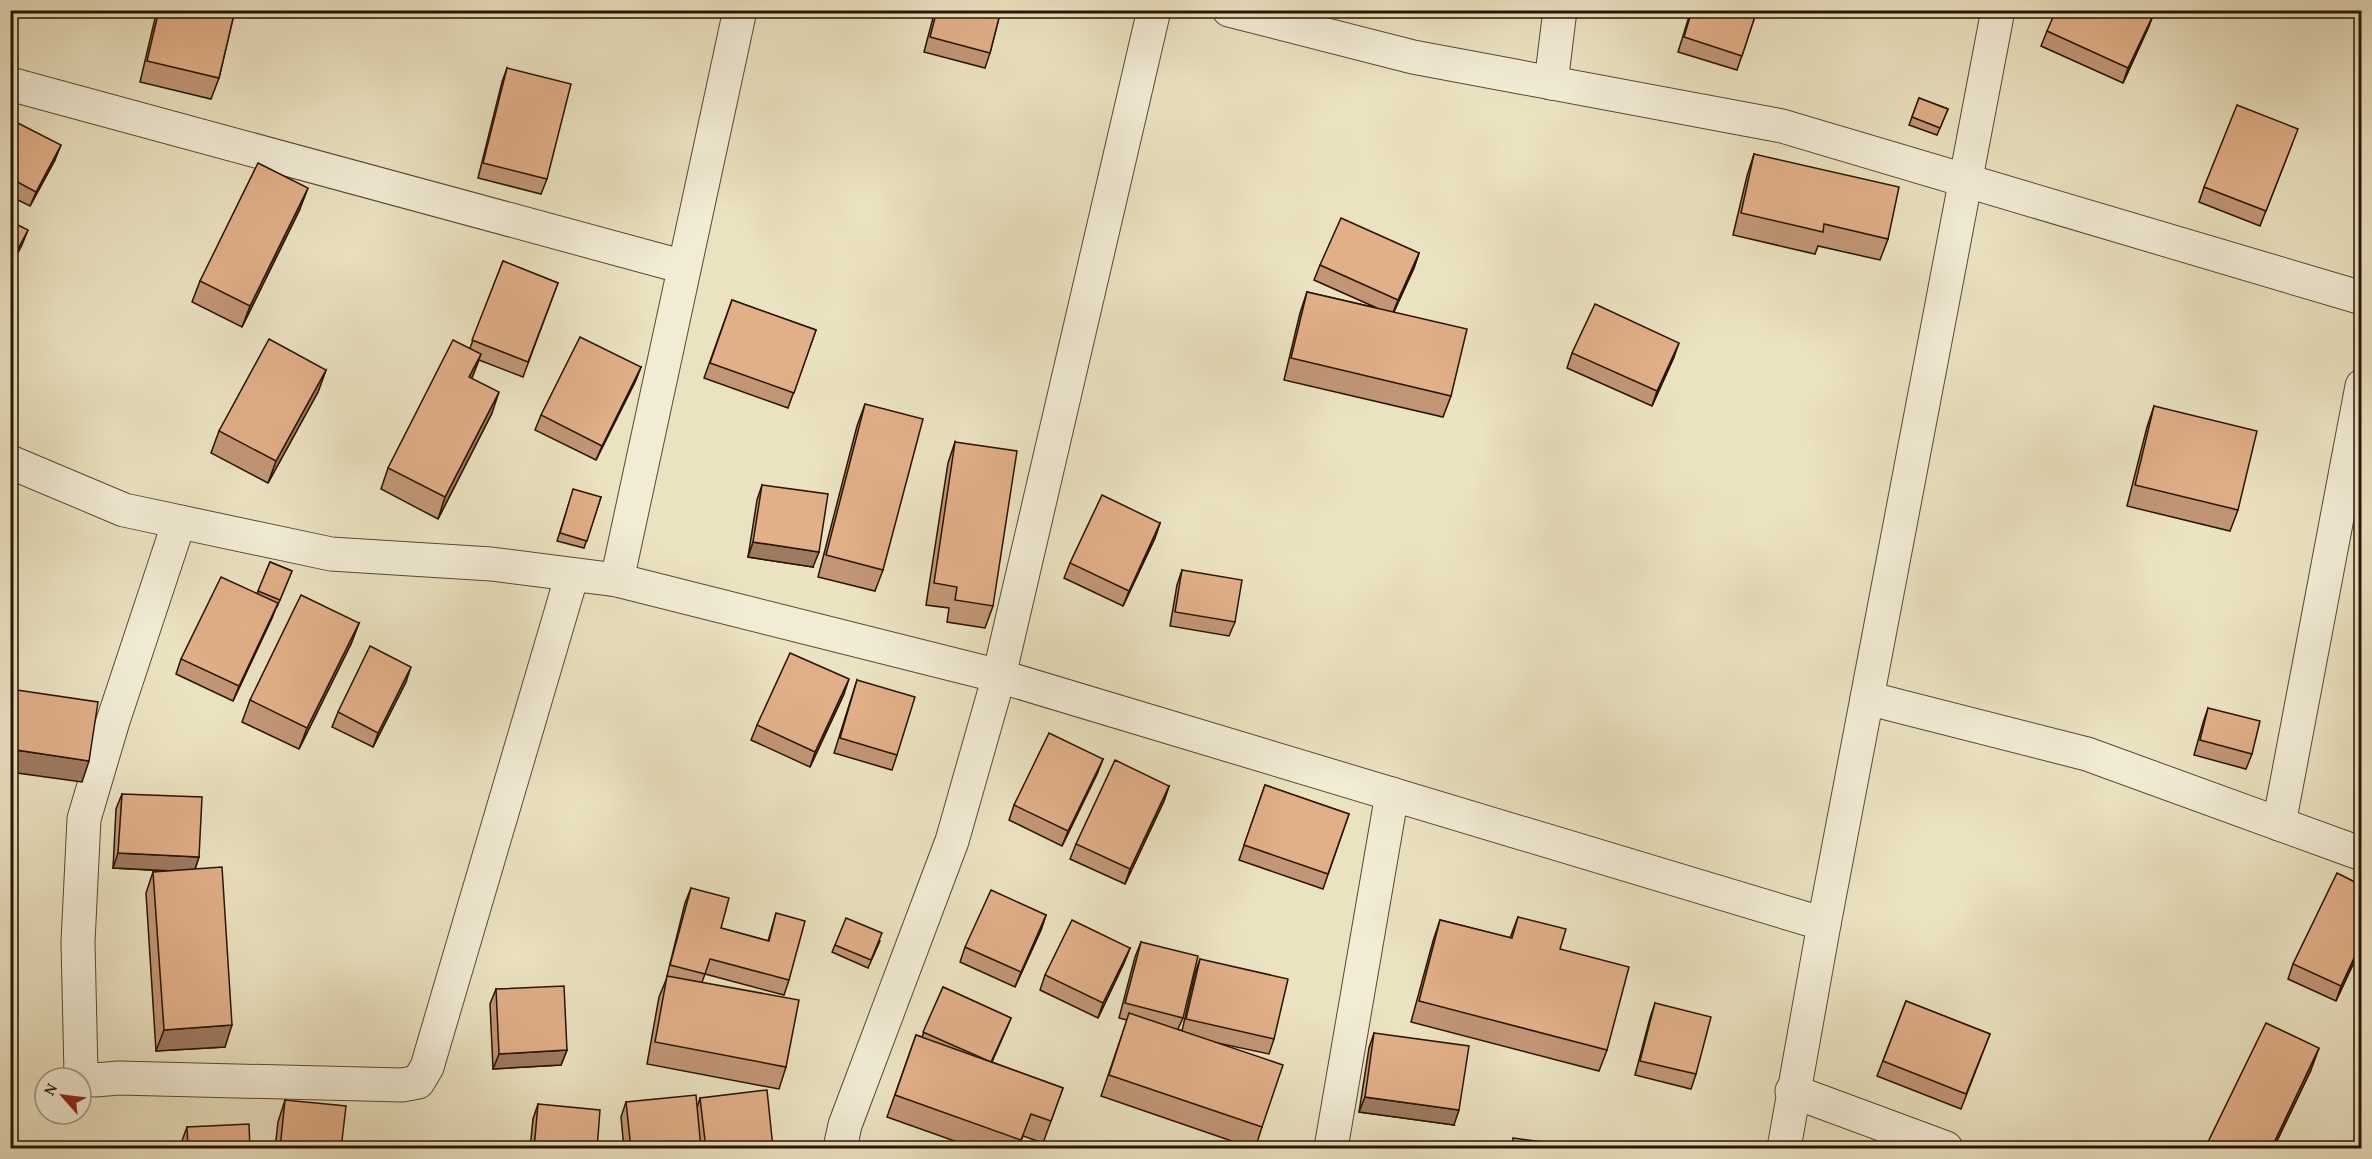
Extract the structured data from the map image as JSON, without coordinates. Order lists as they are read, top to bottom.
{
  "north": "top left"
}
